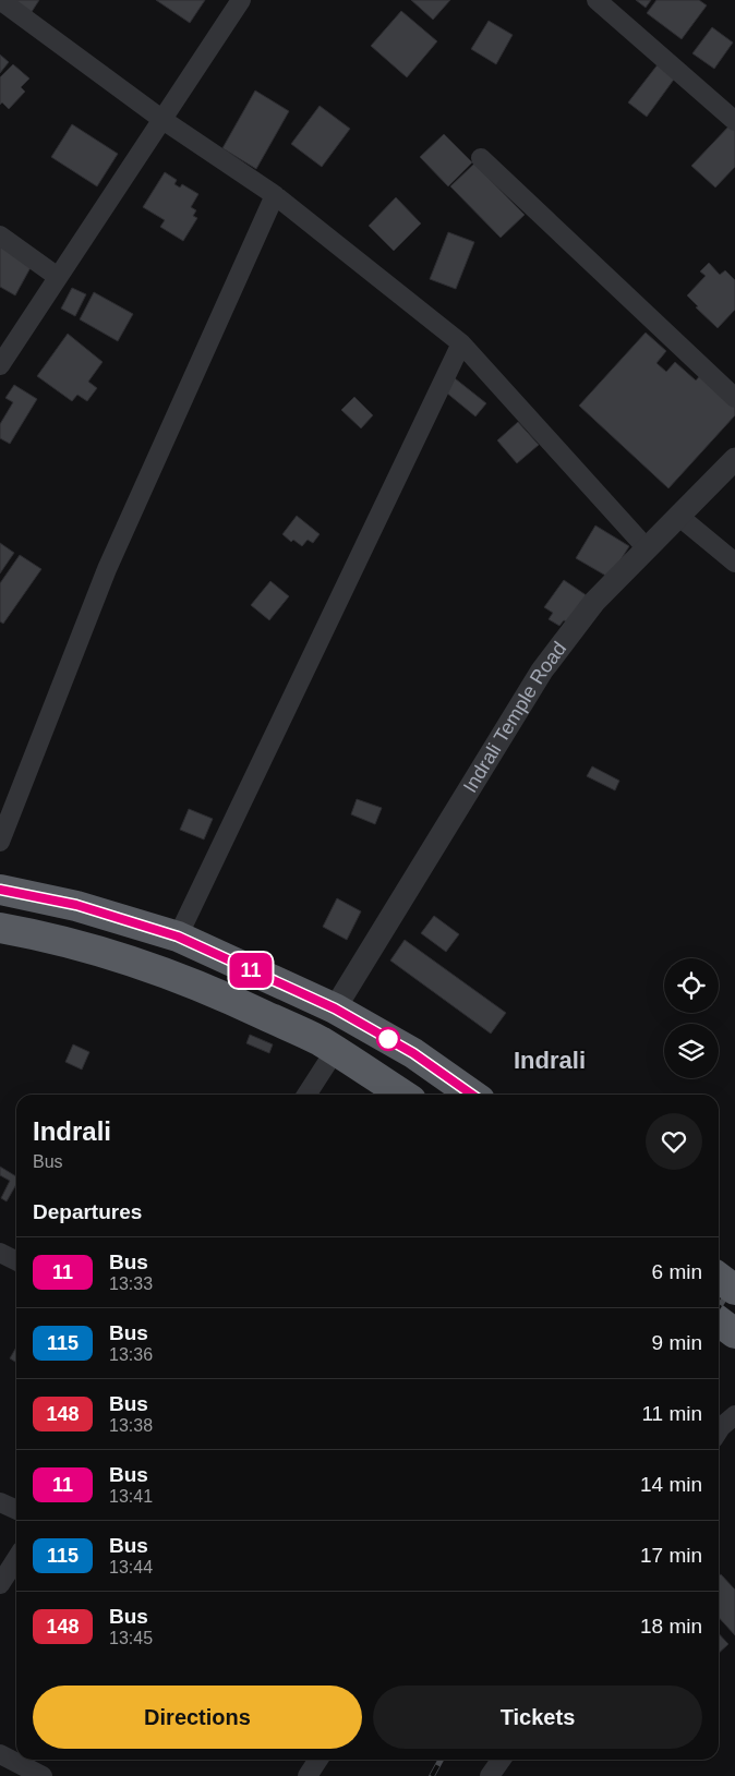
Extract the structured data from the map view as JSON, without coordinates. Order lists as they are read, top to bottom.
{
  "streets": {
    "street": ["Indrali Temple Road"]
  },
  "districts": ["Indrali"],
  "lines": ["bus line 11"],
  "page": {
    "on_map": "11",
    "heading": [
      ["Indrali", "Bus"],
      "Departures"
    ],
    "list": [
      {
        "mark": "11",
        "name": "Bus",
        "note": "13:33",
        "value": "6 min"
      },
      {
        "mark": "115",
        "name": "Bus",
        "note": "13:36",
        "value": "9 min"
      },
      {
        "mark": "148",
        "name": "Bus",
        "note": "13:38",
        "value": "11 min"
      },
      {
        "mark": "11",
        "name": "Bus",
        "note": "13:41",
        "value": "14 min"
      },
      {
        "mark": "115",
        "name": "Bus",
        "note": "13:44",
        "value": "17 min"
      },
      {
        "mark": "148",
        "name": "Bus",
        "note": "13:45",
        "value": "18 min"
      }
    ],
    "buttons": ["Directions", "Tickets"]
  }
}
